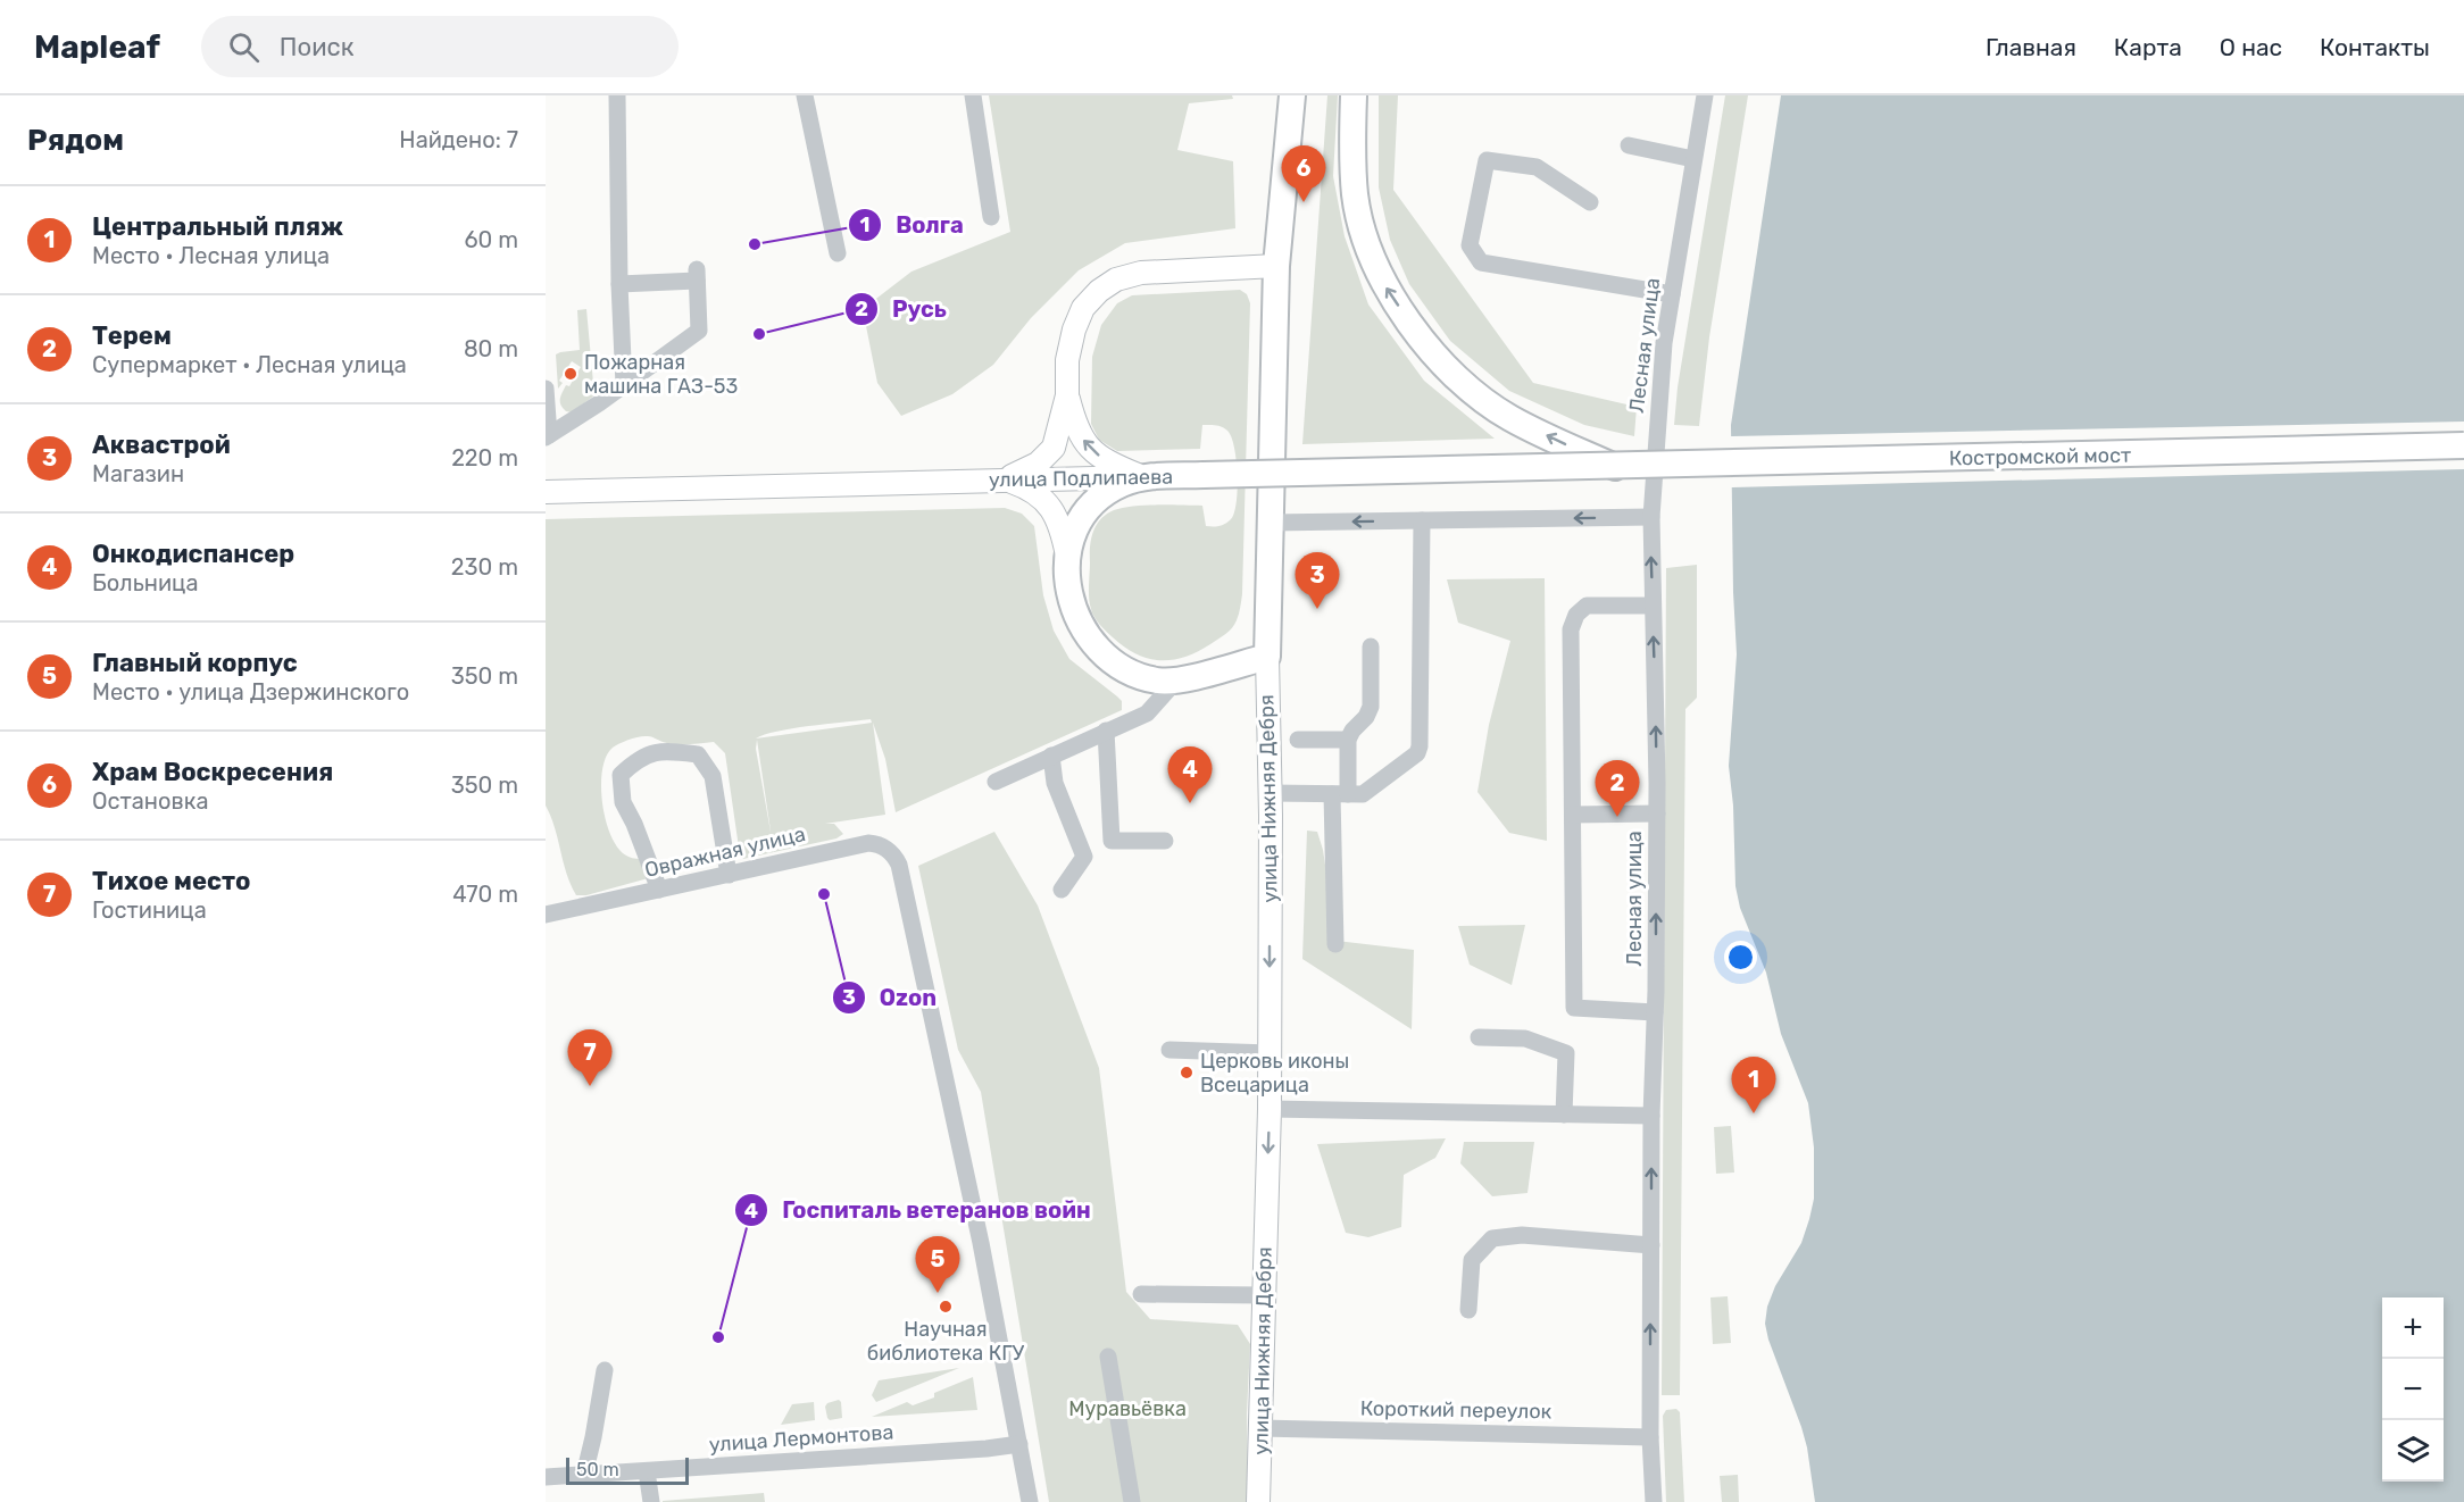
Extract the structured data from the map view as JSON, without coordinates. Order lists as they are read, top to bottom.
{
  "streets": {
    "highway": ["Костромской мост", "улица Подлипаева", "улица Нижняя Дебря"],
    "street": [
      "Лесная улица",
      "Овражная улица",
      "Короткий переулок",
      "улица Лермонтова"
    ]
  },
  "crossings": [
    ["Лесная улица", "Короткий переулок"],
    ["Костромской мост", "улица Подлипаева"],
    ["улица Нижняя Дебря", "Короткий переулок"],
    ["Овражная улица", "улица Лермонтова"]
  ],
  "one_way": ["Лесная улица"],
  "parks": ["Муравьёвка"],
  "places": [
    "Волга",
    "Русь",
    "Пожарная машина ГАЗ-53",
    "Ozon",
    "Церковь иконы Всецарица",
    "Научная библиотека КГУ",
    "Госпиталь ветеранов войн"
  ],
  "scale_bar": "50 m",
  "page": {
    "header": "Mapleaf",
    "search": "Поиск",
    "nav": [
      "Главная",
      "Карта",
      "О нас",
      "Контакты"
    ],
    "heading": ["Рядом", "Найдено: 7"],
    "pins": [
      "6",
      "3",
      "4",
      "2",
      "7",
      "1",
      "5"
    ],
    "list": [
      {
        "mark": "1",
        "name": "Центральный пляж",
        "note": "Место · Лесная улица",
        "value": "60 m"
      },
      {
        "mark": "2",
        "name": "Терем",
        "note": "Супермаркет · Лесная улица",
        "value": "80 m"
      },
      {
        "mark": "3",
        "name": "Аквастрой",
        "note": "Магазин",
        "value": "220 m"
      },
      {
        "mark": "4",
        "name": "Онкодиспансер",
        "note": "Больница",
        "value": "230 m"
      },
      {
        "mark": "5",
        "name": "Главный корпус",
        "note": "Место · улица Дзержинского",
        "value": "350 m"
      },
      {
        "mark": "6",
        "name": "Храм Воскресения",
        "note": "Остановка",
        "value": "350 m"
      },
      {
        "mark": "7",
        "name": "Тихое место",
        "note": "Гостиница",
        "value": "470 m"
      }
    ],
    "map_buttons": ["+", "−"],
    "scale": "50 m"
  }
}
